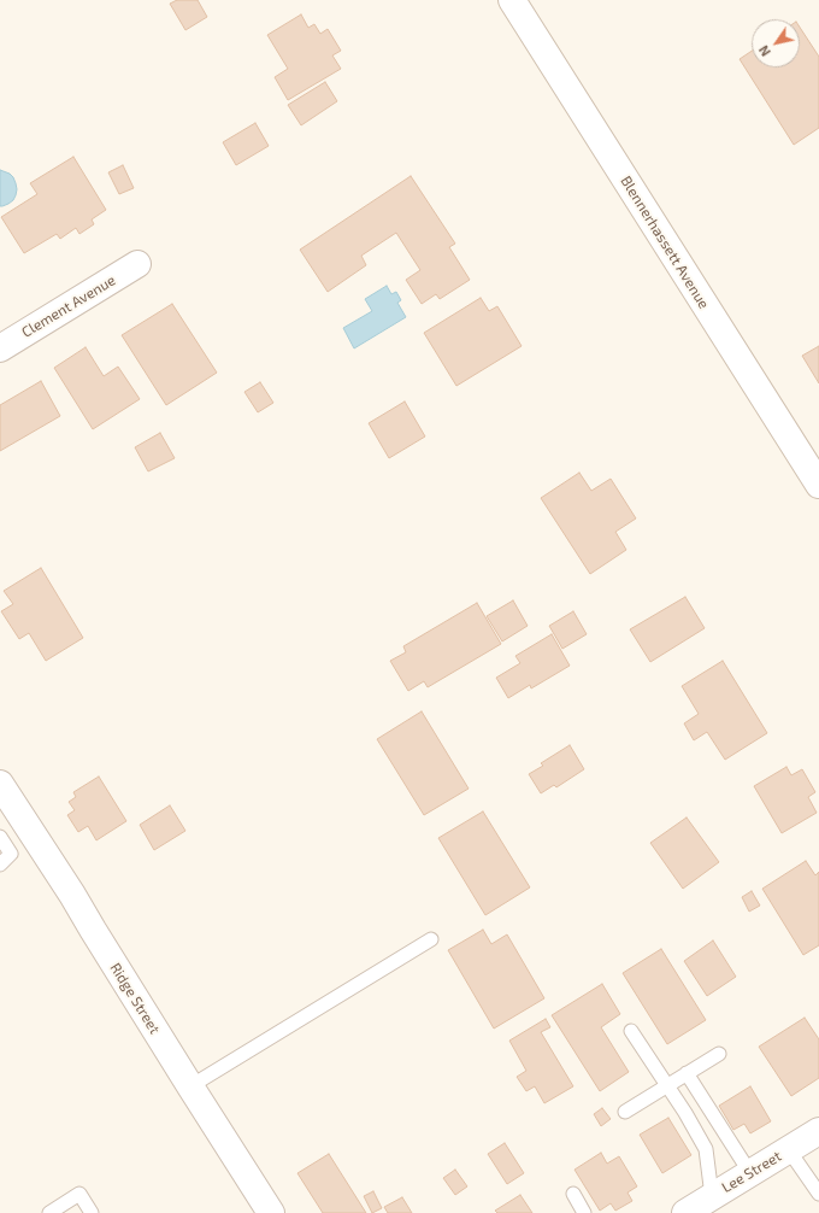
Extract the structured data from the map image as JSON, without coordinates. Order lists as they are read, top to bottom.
{
  "streets": {
    "street": [
      "Blennerhassett Avenue",
      "Clement Avenue",
      "Ridge Street",
      "Lee Street"
    ]
  },
  "north": "bottom left"
}
